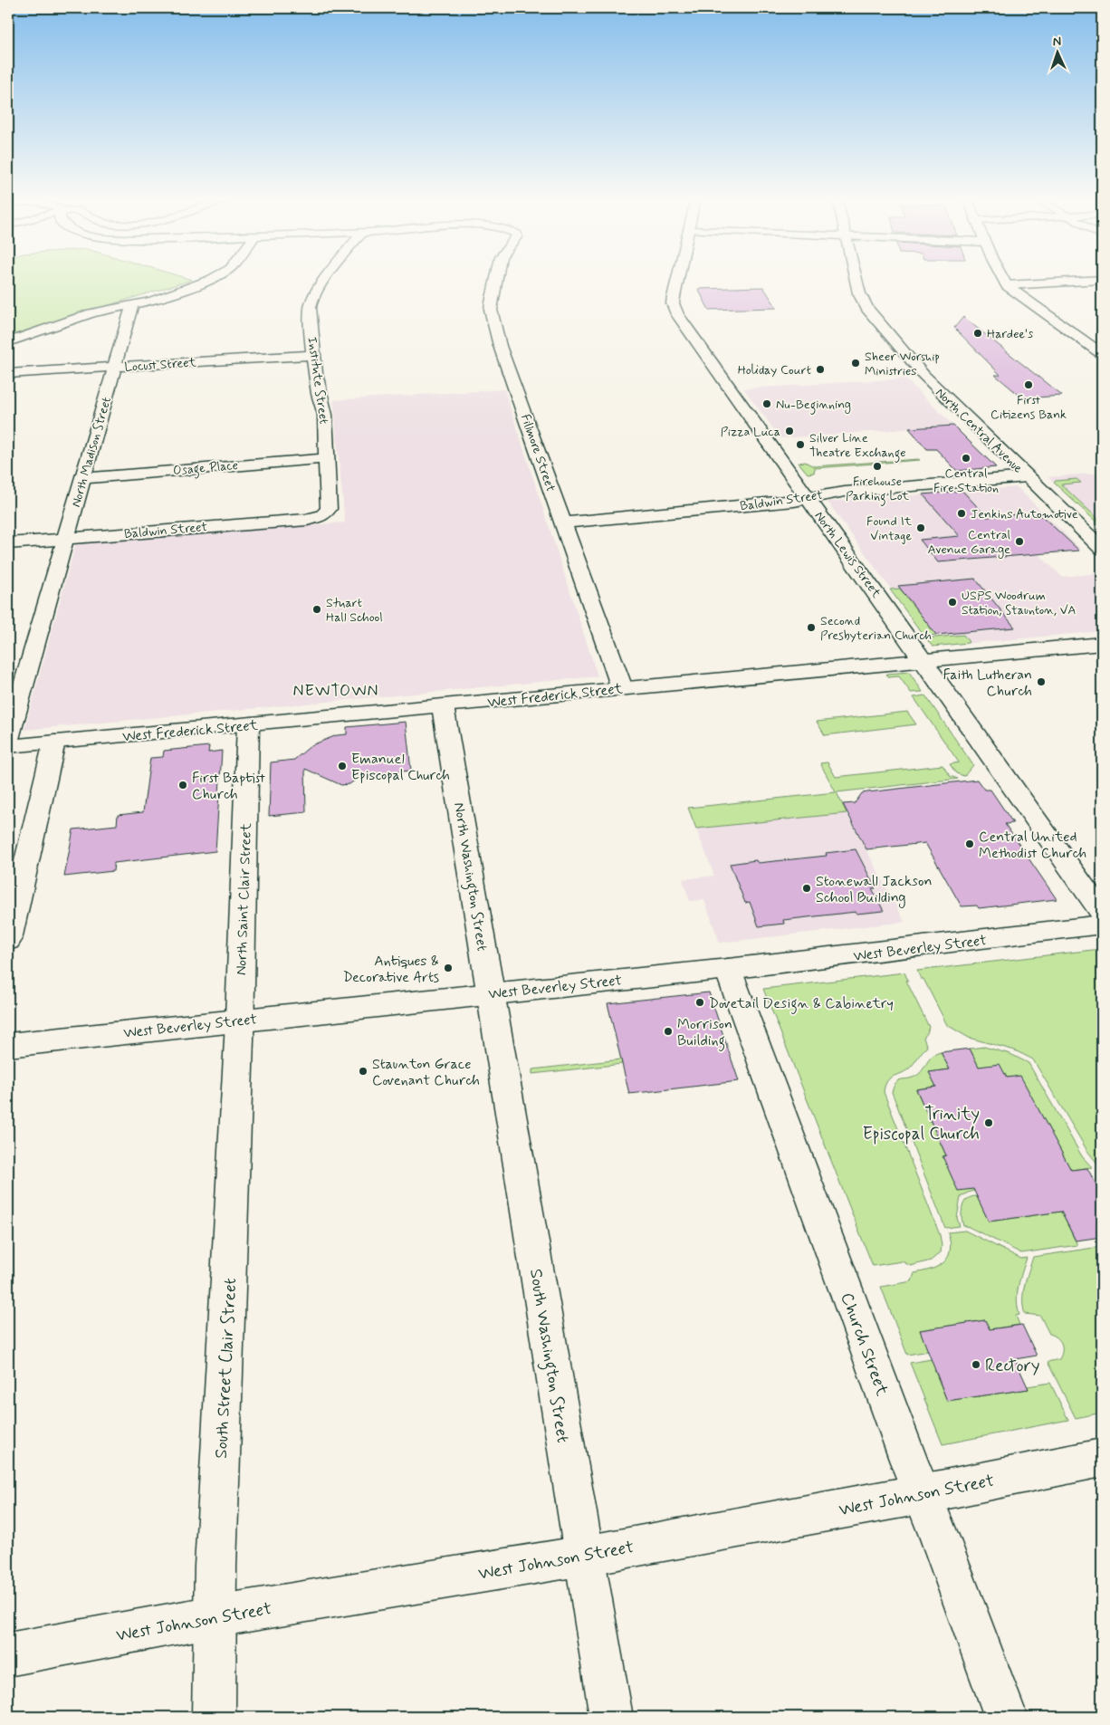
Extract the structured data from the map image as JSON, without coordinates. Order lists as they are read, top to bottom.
{
  "streets": {
    "street": [
      "Locust Street",
      "Institute Street",
      "North Central Avenue",
      "North Madison Street",
      "Fillmore Street",
      "Osage Place",
      "Baldwin Street",
      "North Lewis Street",
      "West Frederick Street",
      "North Washington Street",
      "North Saint Clair Street",
      "West Beverley Street",
      "Church Street",
      "South Washington Street",
      "South Street Clair Street",
      "West Johnson Street"
    ]
  },
  "crossings": [
    ["Locust Street", "Institute Street"],
    ["Locust Street", "North Madison Street"],
    ["Institute Street", "Osage Place"],
    ["Institute Street", "Baldwin Street"],
    ["North Central Avenue", "Baldwin Street"],
    ["North Madison Street", "Osage Place"],
    ["North Madison Street", "Baldwin Street"],
    ["Fillmore Street", "Baldwin Street"],
    ["Fillmore Street", "West Frederick Street"],
    ["Baldwin Street", "North Lewis Street"],
    ["North Lewis Street", "West Frederick Street"],
    ["West Frederick Street", "North Washington Street"],
    ["West Frederick Street", "North Saint Clair Street"],
    ["North Washington Street", "West Beverley Street"],
    ["North Washington Street", "South Washington Street"],
    ["North Saint Clair Street", "West Beverley Street"],
    ["North Saint Clair Street", "South Street Clair Street"],
    ["West Beverley Street", "Church Street"],
    ["West Beverley Street", "South Washington Street"],
    ["West Beverley Street", "South Street Clair Street"],
    ["Church Street", "West Johnson Street"],
    ["South Washington Street", "West Johnson Street"],
    ["South Street Clair Street", "West Johnson Street"]
  ],
  "districts": ["NEWTOWN"],
  "places": [
    "Hardee's",
    "Sheer Worship Ministries",
    "Holiday Court",
    "First Citizens Bank",
    "Nu-Beginning",
    "Pizza Luca",
    "Silver Line Theatre Exchange",
    "Central Fire Station",
    "Firehouse Parking Lot",
    "Jenkins Automotive",
    "Found It Vintage",
    "Central Avenue Garage",
    "USPS Woodrum Station, Staunton, VA",
    "Stuart Hall School",
    "Second Presbyterian Church",
    "Faith Lutheran Church",
    "Emanuel Episcopal Church",
    "First Baptist Church",
    "Central United Methodist Church",
    "Stonewall Jackson School Building",
    "Antiques & Decorative Arts",
    "Dovetail Design & Cabinetry",
    "Morrison Building",
    "Staunton Grace Covenant Church",
    "Trinity Episcopal Church",
    "Rectory"
  ],
  "north": "top"
}
